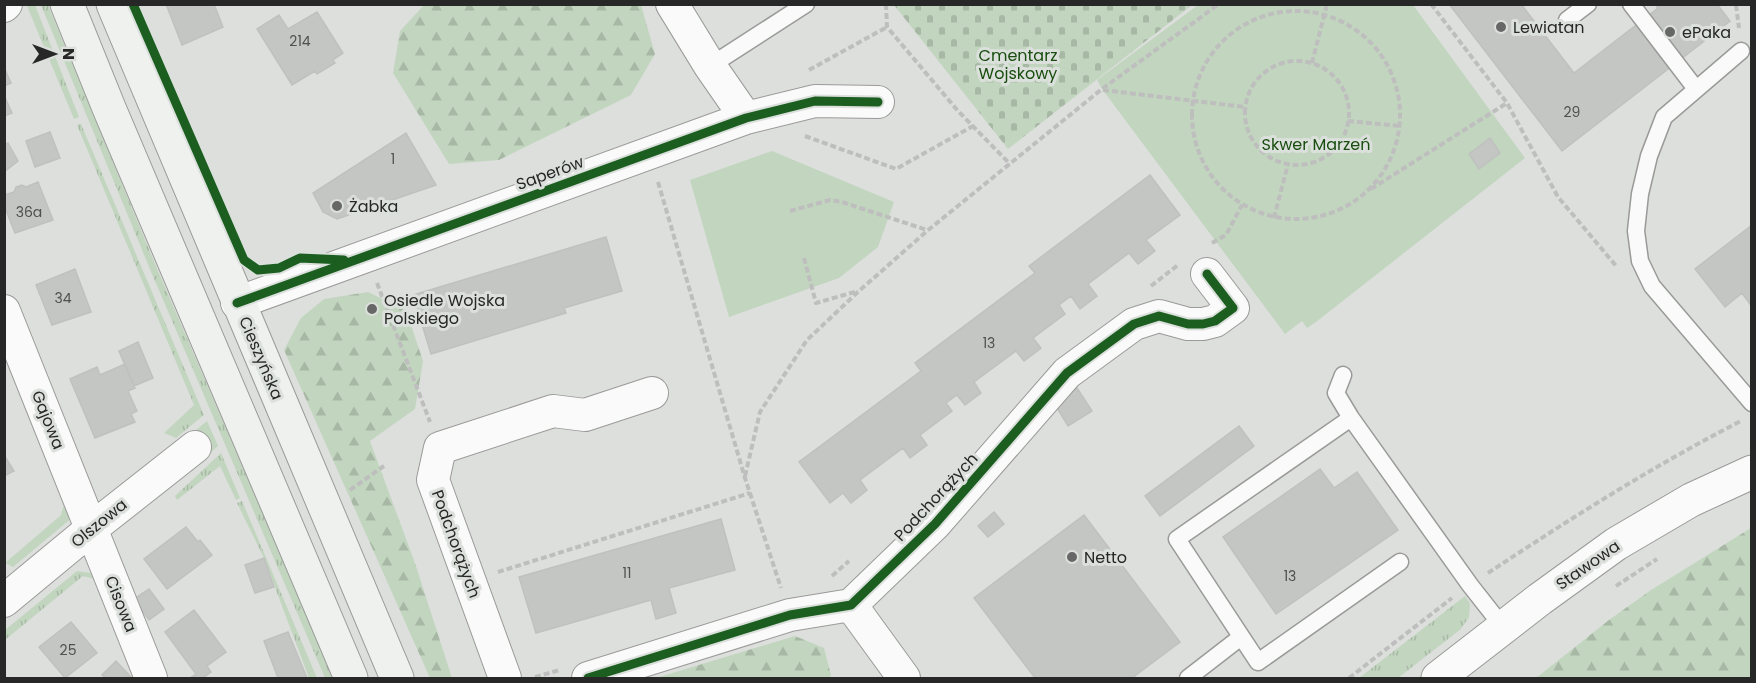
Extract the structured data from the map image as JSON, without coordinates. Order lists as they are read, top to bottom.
{
  "streets": {
    "main road": ["Cieszyńska"],
    "street": [
      "Saperów",
      "Gajowa",
      "Podchorążych",
      "Olszowa",
      "Stawowa",
      "Cisowa"
    ]
  },
  "crossings": [
    ["Saperów", "Cieszyńska"],
    ["Gajowa", "Olszowa"],
    ["Gajowa", "Cisowa"],
    ["Olszowa", "Cisowa"]
  ],
  "parks": ["Cmentarz Wojskowy", "Skwer Marzeń"],
  "places": [
    "Lewiatan",
    "ePaka",
    "Żabka",
    "Osiedle Wojska Polskiego",
    "Netto"
  ],
  "house_numbers": [
    "214",
    "29",
    "1",
    "36a",
    "34",
    "13",
    "11",
    "13",
    "25"
  ],
  "north": "right"
}
